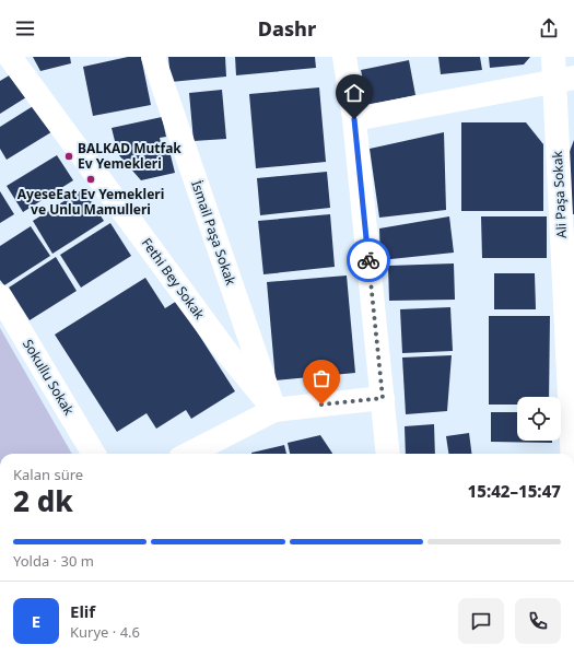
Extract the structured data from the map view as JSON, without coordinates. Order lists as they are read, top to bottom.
{
  "streets": {
    "street": [
      "Ali Paşa Sokak",
      "İsmail Paşa Sokak",
      "Fethi Bey Sokak",
      "Sokullu Sokak"
    ]
  },
  "crossings": [
    ["İsmail Paşa Sokak", "Fethi Bey Sokak"]
  ],
  "places": ["BALKAD Mutfak Ev Yemekleri", "AyeseEat Ev Yemekleri ve Unlu Mamulleri"],
  "page": {
    "header": "Dashr",
    "heading": ["2 dk", "Kalan süre", "15:42–15:47"],
    "panel": ["Elif", "Kurye · 4.6"],
    "bar": "Yolda · 30 m",
    "round": "E"
  }
}
